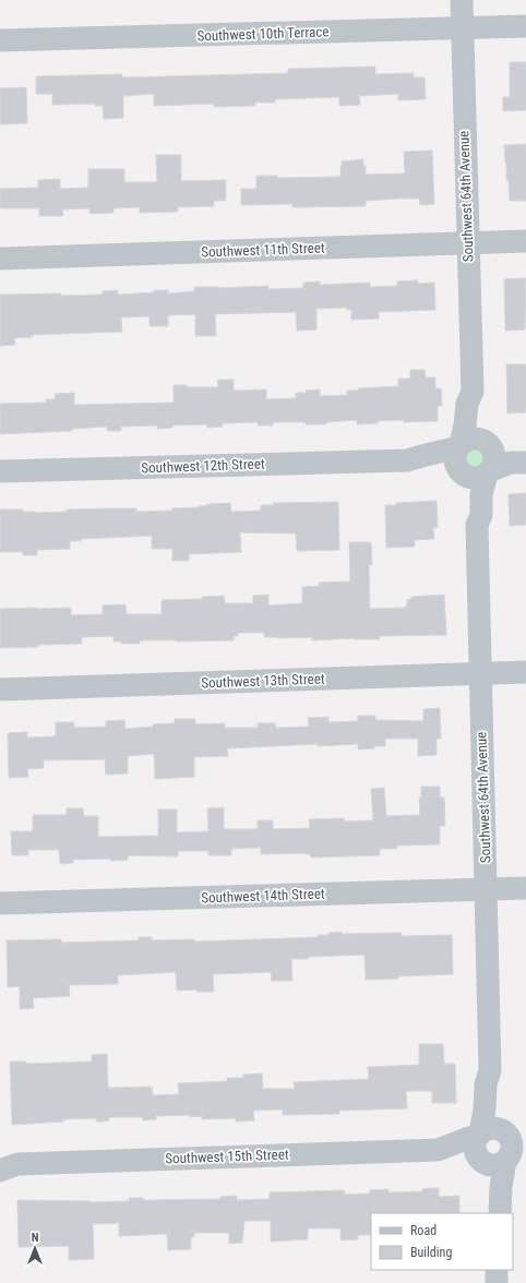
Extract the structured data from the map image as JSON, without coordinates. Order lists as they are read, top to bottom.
{
  "streets": {
    "street": [
      "Southwest 10th Terrace",
      "Southwest 64th Avenue",
      "Southwest 11th Street",
      "Southwest 12th Street",
      "Southwest 13th Street",
      "Southwest 14th Street",
      "Southwest 15th Street"
    ]
  },
  "crossings": [
    ["Southwest 10th Terrace", "Southwest 64th Avenue"],
    ["Southwest 64th Avenue", "Southwest 11th Street"],
    ["Southwest 64th Avenue", "Southwest 12th Street"],
    ["Southwest 64th Avenue", "Southwest 13th Street"],
    ["Southwest 64th Avenue", "Southwest 14th Street"],
    ["Southwest 64th Avenue", "Southwest 15th Street"]
  ],
  "legend": ["Road", "Building"],
  "north": "top"
}
